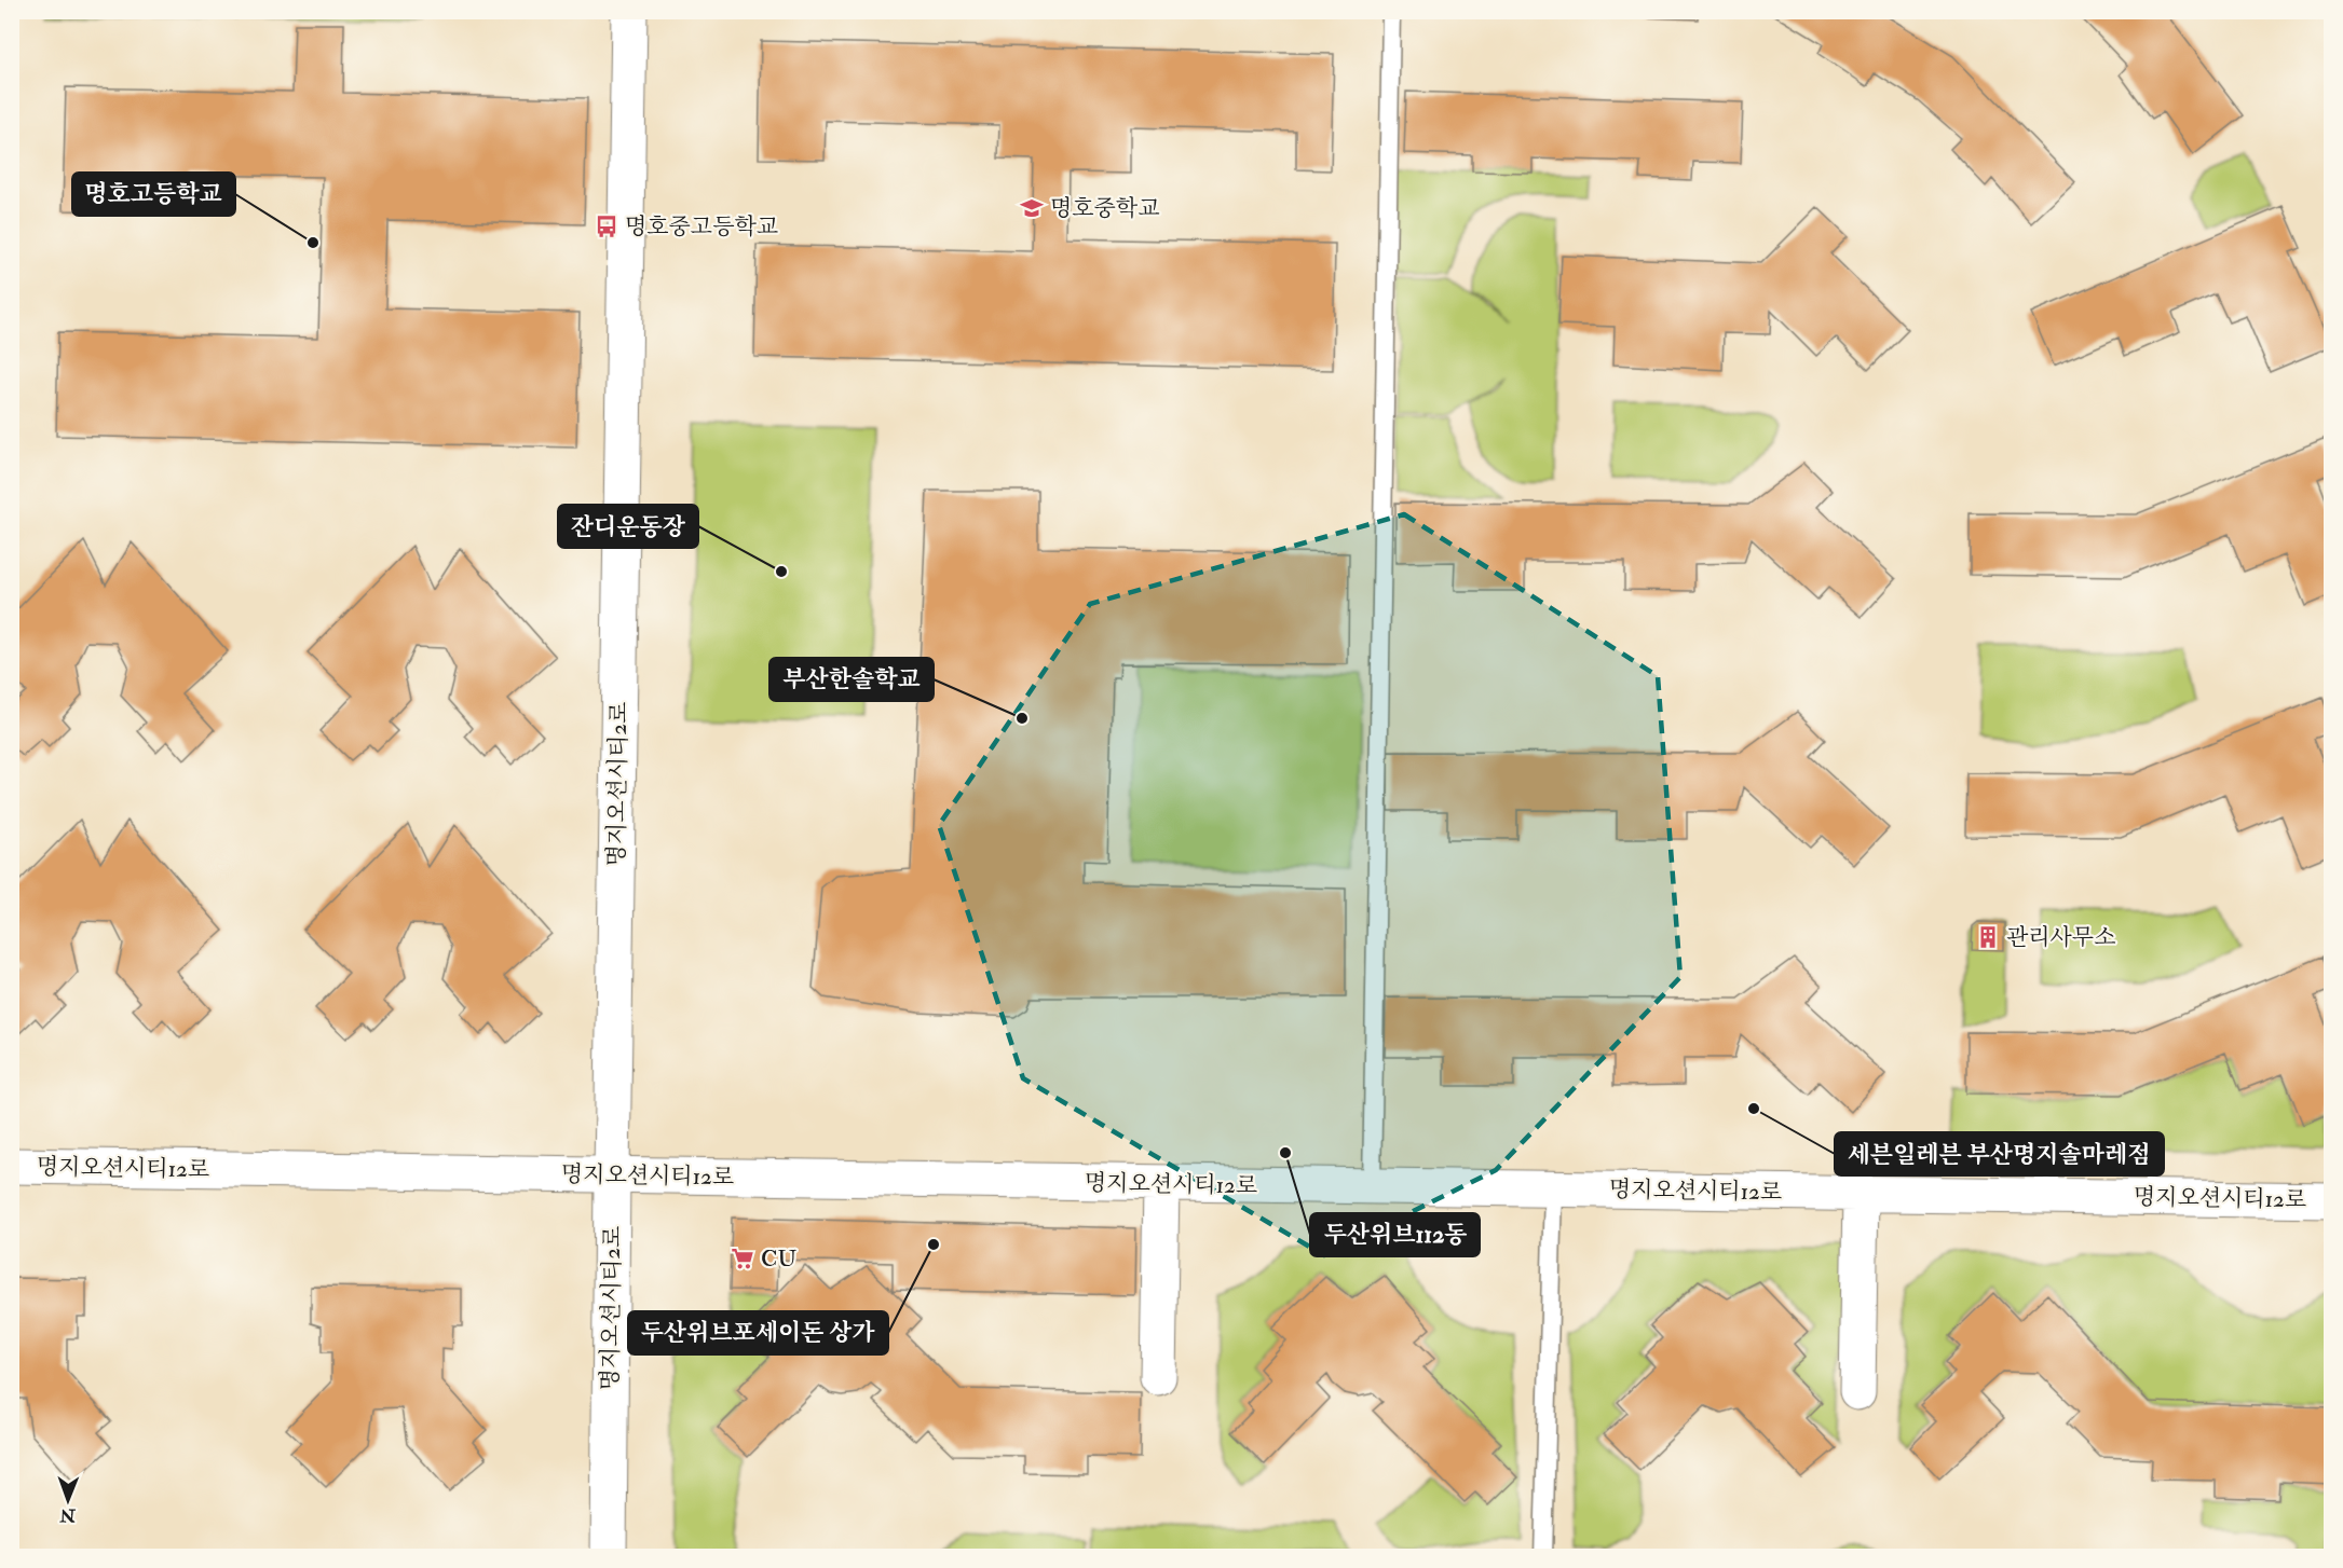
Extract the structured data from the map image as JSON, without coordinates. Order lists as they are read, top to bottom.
{
  "streets": {
    "street": ["명지오션시티2로", "명지오션시티12로"]
  },
  "crossings": [
    ["명지오션시티2로", "명지오션시티12로"]
  ],
  "places": {
    "school or university": ["명호중학교"],
    "bus stop": ["명호중고등학교"],
    "other": [
      "명호고등학교",
      "잔디운동장",
      "부산한솔학교",
      "세븐일레븐 부산명지솔마레점",
      "두산위브112동",
      "두산위브포세이돈 상가"
    ],
    "building": ["관리사무소"],
    "supermarket": ["CU"]
  },
  "north": "bottom"
}
